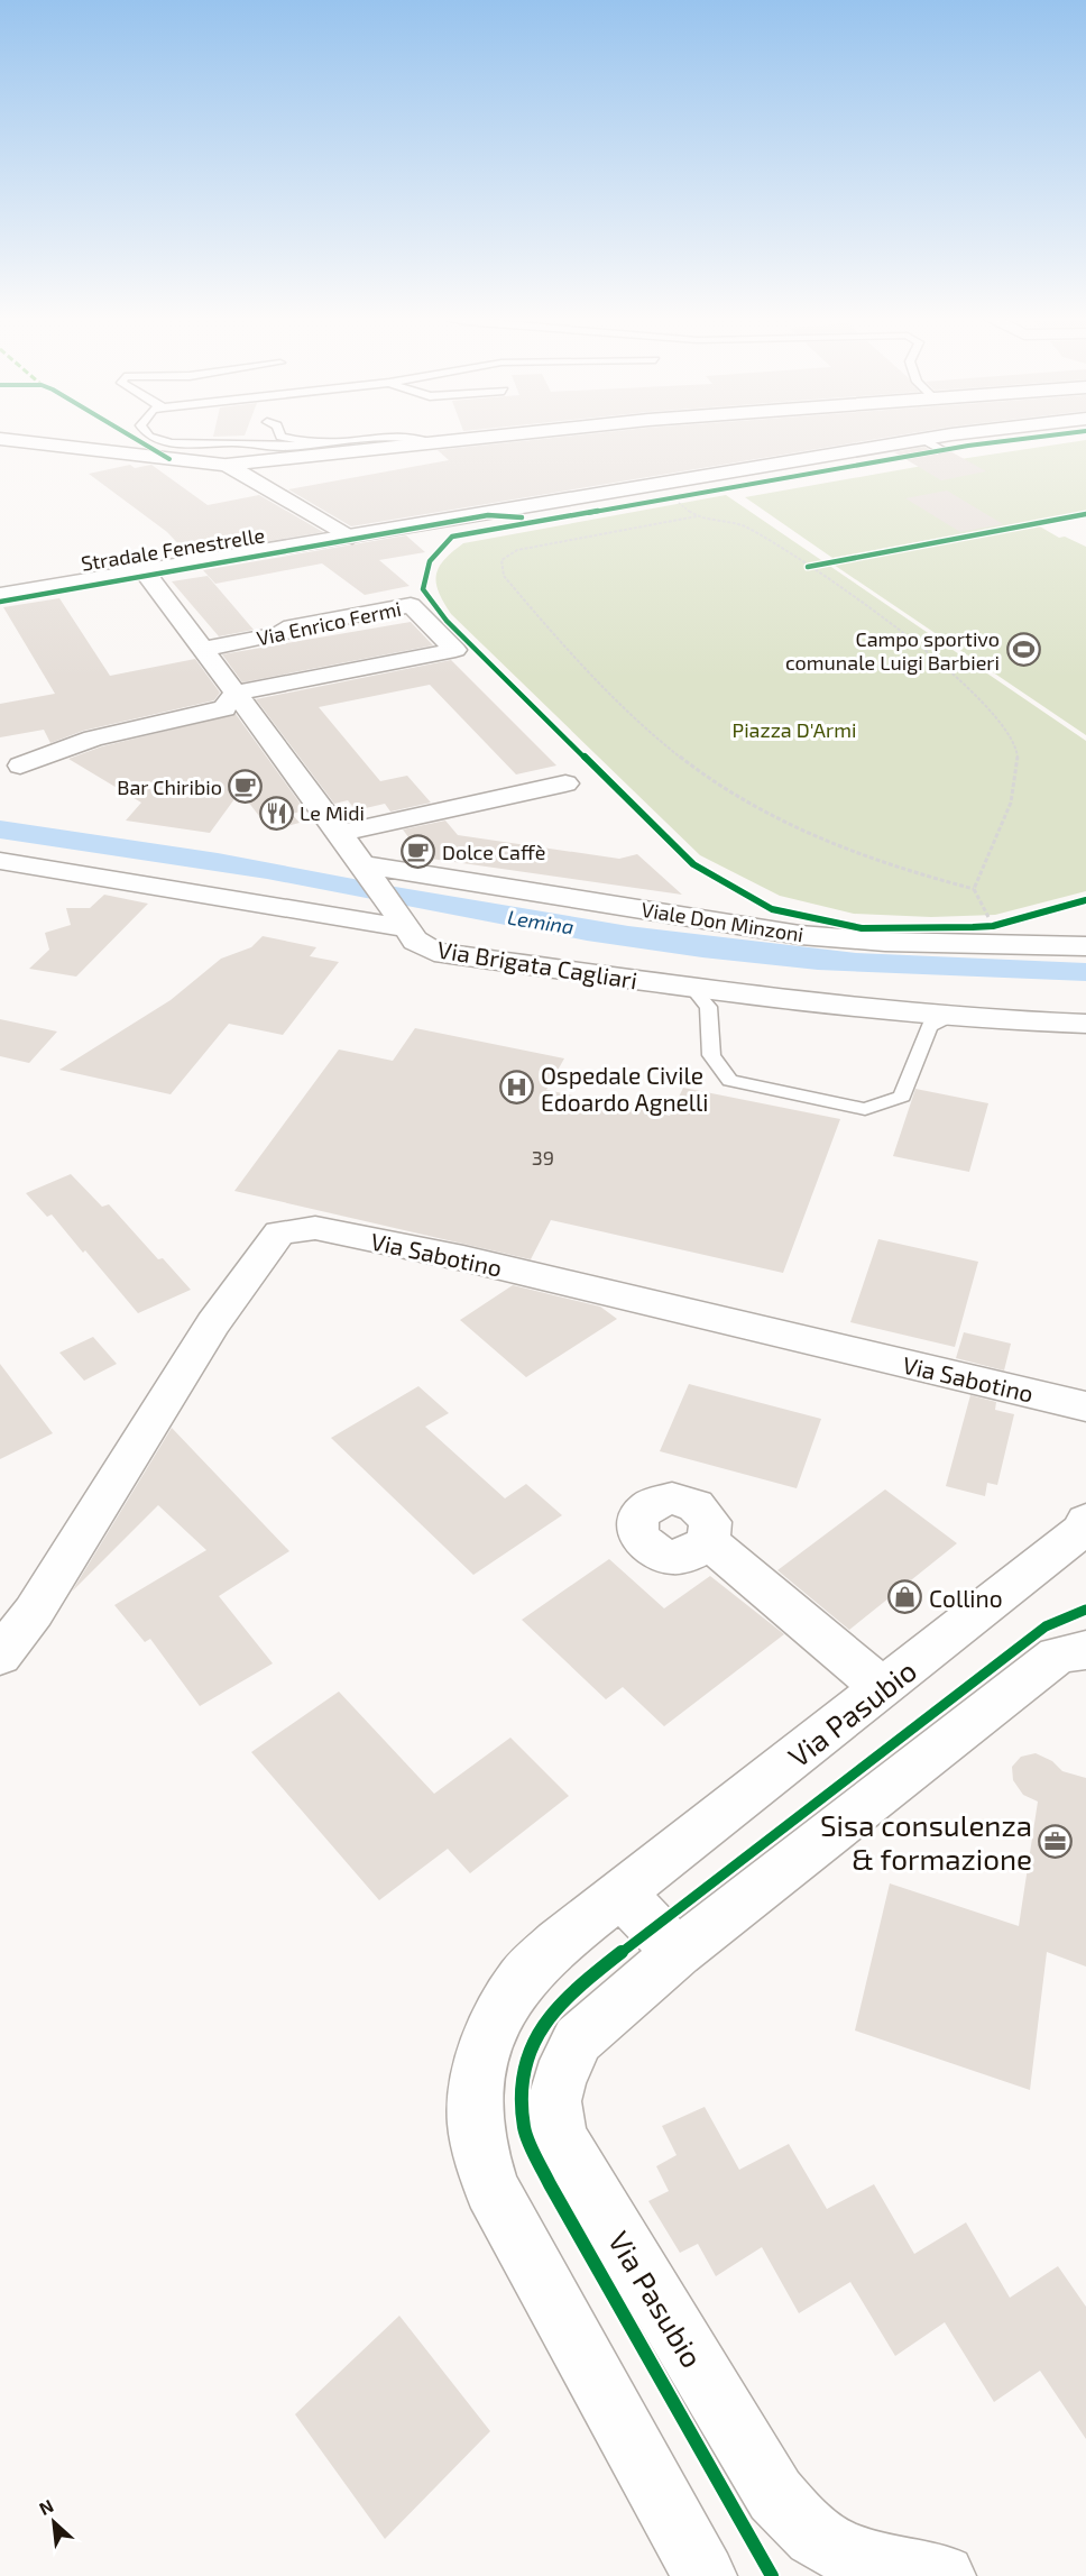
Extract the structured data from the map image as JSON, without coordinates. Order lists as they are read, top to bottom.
{
  "streets": {
    "street": [
      "Stradale Fenestrelle",
      "Via Enrico Fermi",
      "Viale Don Minzoni",
      "Via Brigata Cagliari",
      "Via Sabotino",
      "Via Pasubio"
    ]
  },
  "water": ["Lemina"],
  "parks": ["Piazza D'Armi"],
  "places": {
    "sports": ["Campo sportivo comunale Luigi Barbieri"],
    "cafe": ["Bar Chiribio", "Dolce Caffè"],
    "restaurant": ["Le Midi"],
    "hospital": ["Ospedale Civile Edoardo Agnelli"],
    "shop": ["Collino"],
    "office": ["Sisa consulenza & formazione"]
  },
  "house_numbers": ["39"],
  "north": "top left"
}
